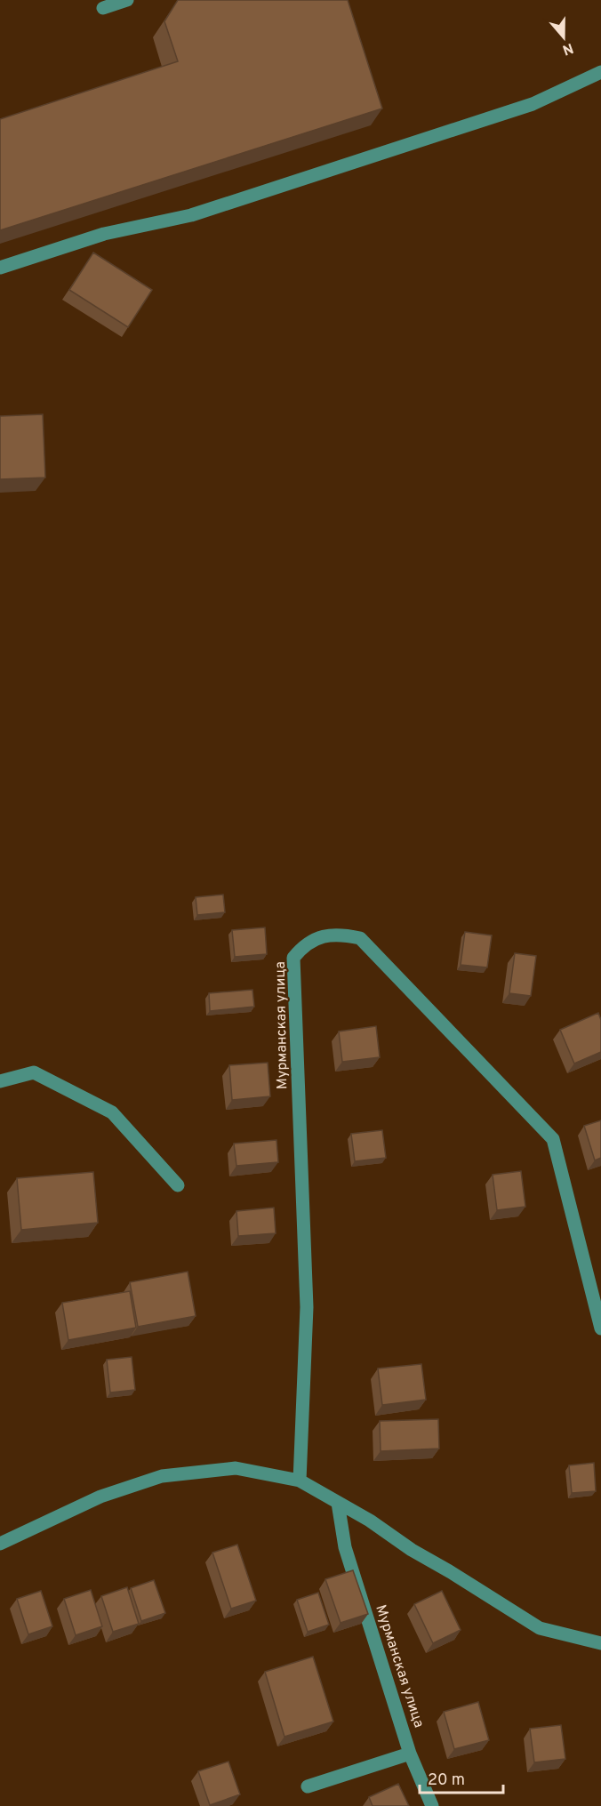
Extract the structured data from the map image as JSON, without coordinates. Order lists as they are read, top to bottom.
{
  "streets": {
    "street": ["Мурманская улица"]
  },
  "scale_bar": "20 m",
  "north": "bottom"
}
